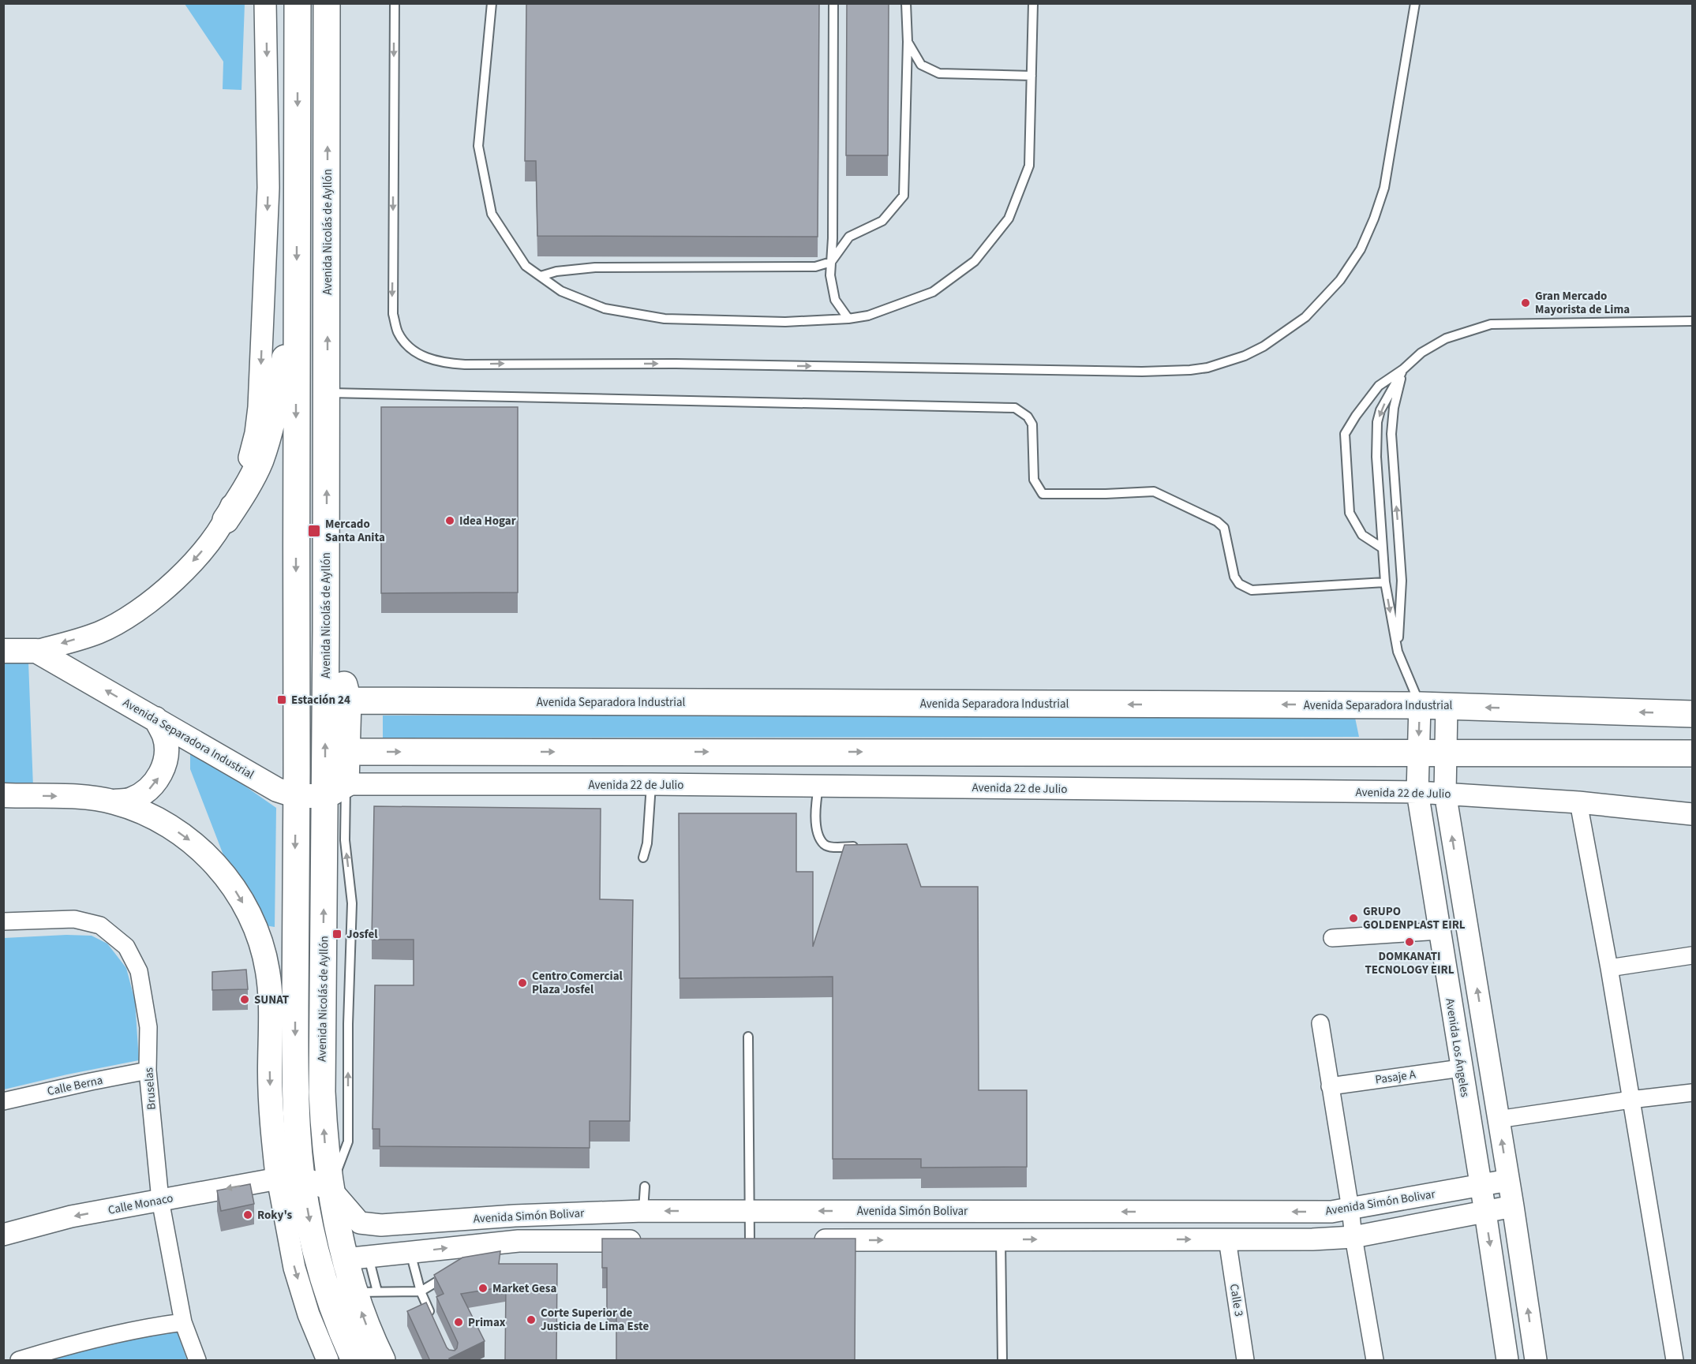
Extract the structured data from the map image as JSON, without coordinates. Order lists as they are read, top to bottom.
{
  "streets": {
    "main road": ["Avenida Nicolás de Ayllón", "Avenida Separadora Industrial"],
    "street": [
      "Avenida 22 de Julio",
      "Avenida Los Ángeles",
      "Pasaje A",
      "Calle Berna",
      "Bruselas",
      "Avenida Simón Bolivar",
      "Calle Monaco",
      "Calle 3"
    ]
  },
  "crossings": [
    ["Avenida Nicolás de Ayllón", "Avenida Separadora Industrial"],
    ["Avenida Nicolás de Ayllón", "Avenida 22 de Julio"],
    ["Avenida Nicolás de Ayllón", "Avenida Simón Bolivar"],
    ["Avenida Separadora Industrial", "Avenida 22 de Julio"],
    ["Avenida Separadora Industrial", "Avenida Los Ángeles"],
    ["Avenida 22 de Julio", "Avenida Los Ángeles"],
    ["Avenida Los Ángeles", "Pasaje A"],
    ["Avenida Los Ángeles", "Avenida Simón Bolivar"],
    ["Calle Berna", "Bruselas"],
    ["Bruselas", "Calle Monaco"]
  ],
  "places": {
    "other": [
      "Gran Mercado Mayorista de Lima",
      "Idea Hogar",
      "GRUPO GOLDENPLAST EIRL",
      "DOMKANATI TECNOLOGY EIRL",
      "Centro Comercial Plaza Josfel",
      "SUNAT",
      "Roky's",
      "Market Gesa",
      "Corte Superior de Justicia de Lima Este",
      "Primax"
    ],
    "transit": ["Mercado Santa Anita", "Estación 24", "Josfel"]
  }
}
